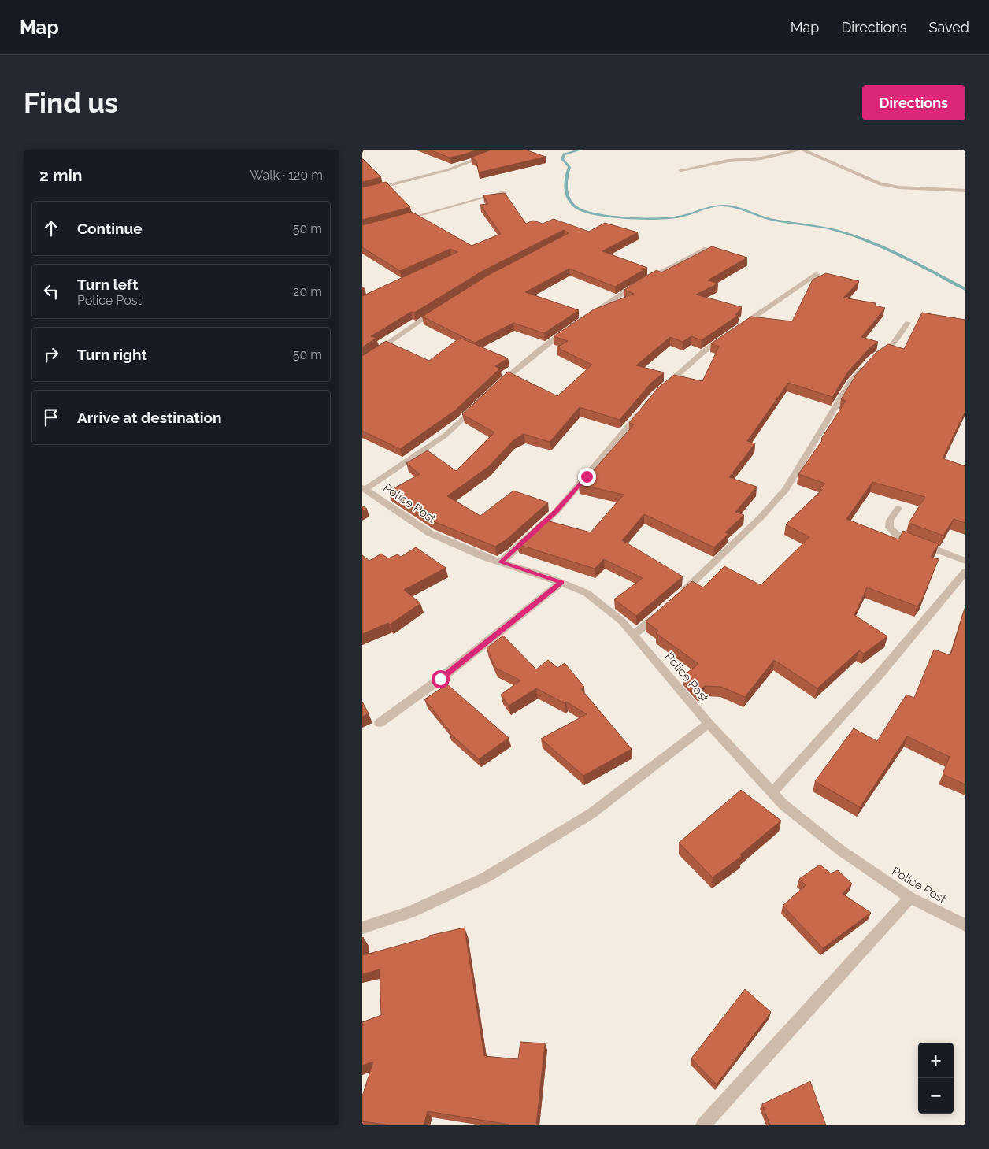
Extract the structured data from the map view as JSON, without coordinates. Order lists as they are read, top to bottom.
{
  "streets": {
    "street": ["Police Post"]
  },
  "page": {
    "header": "Map",
    "nav": ["Map", "Directions", "Saved"],
    "buttons": "Directions",
    "title": "Find us",
    "heading": ["2 min", "Walk · 120 m"],
    "list": [
      ["Continue", "50 m"],
      ["Turn left", "Police Post", "20 m"],
      ["Turn right", "50 m"],
      "Arrive at destination"
    ],
    "map_buttons": ["+", "−"]
  }
}
